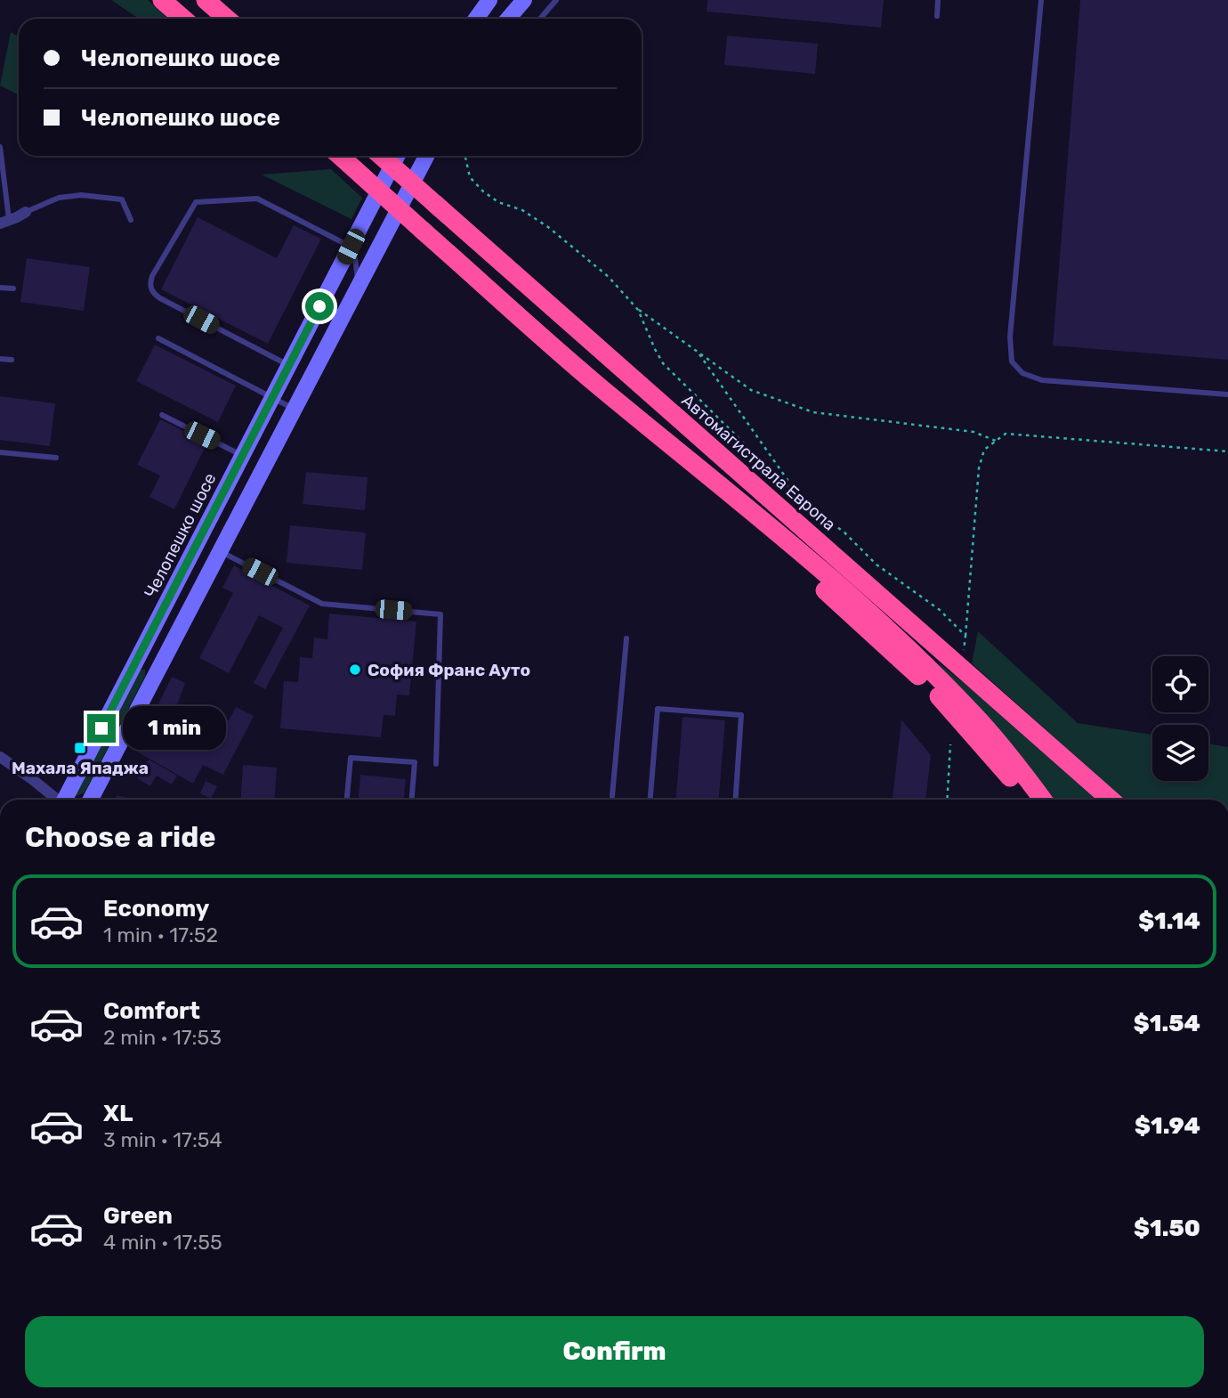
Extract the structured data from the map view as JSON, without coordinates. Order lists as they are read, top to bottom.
{
  "streets": {
    "highway": ["Автомагистрала Европа"],
    "main road": ["Челопешко шосе"]
  },
  "places": {
    "other": ["София Франс Ауто"],
    "transit": ["Махала Япаджа"]
  },
  "page": {
    "banner": ["Челопешко шосе", "Челопешко шосе"],
    "bubble": "1 min",
    "heading": "Choose a ride",
    "list": [
      {
        "name": "Economy",
        "note": "1 min · 17:52",
        "value": "$1.14"
      },
      {
        "name": "Comfort",
        "note": "2 min · 17:53",
        "value": "$1.54"
      },
      {
        "name": "XL",
        "note": "3 min · 17:54",
        "value": "$1.94"
      },
      {
        "name": "Green",
        "note": "4 min · 17:55",
        "value": "$1.50"
      }
    ],
    "buttons": "Confirm"
  }
}
